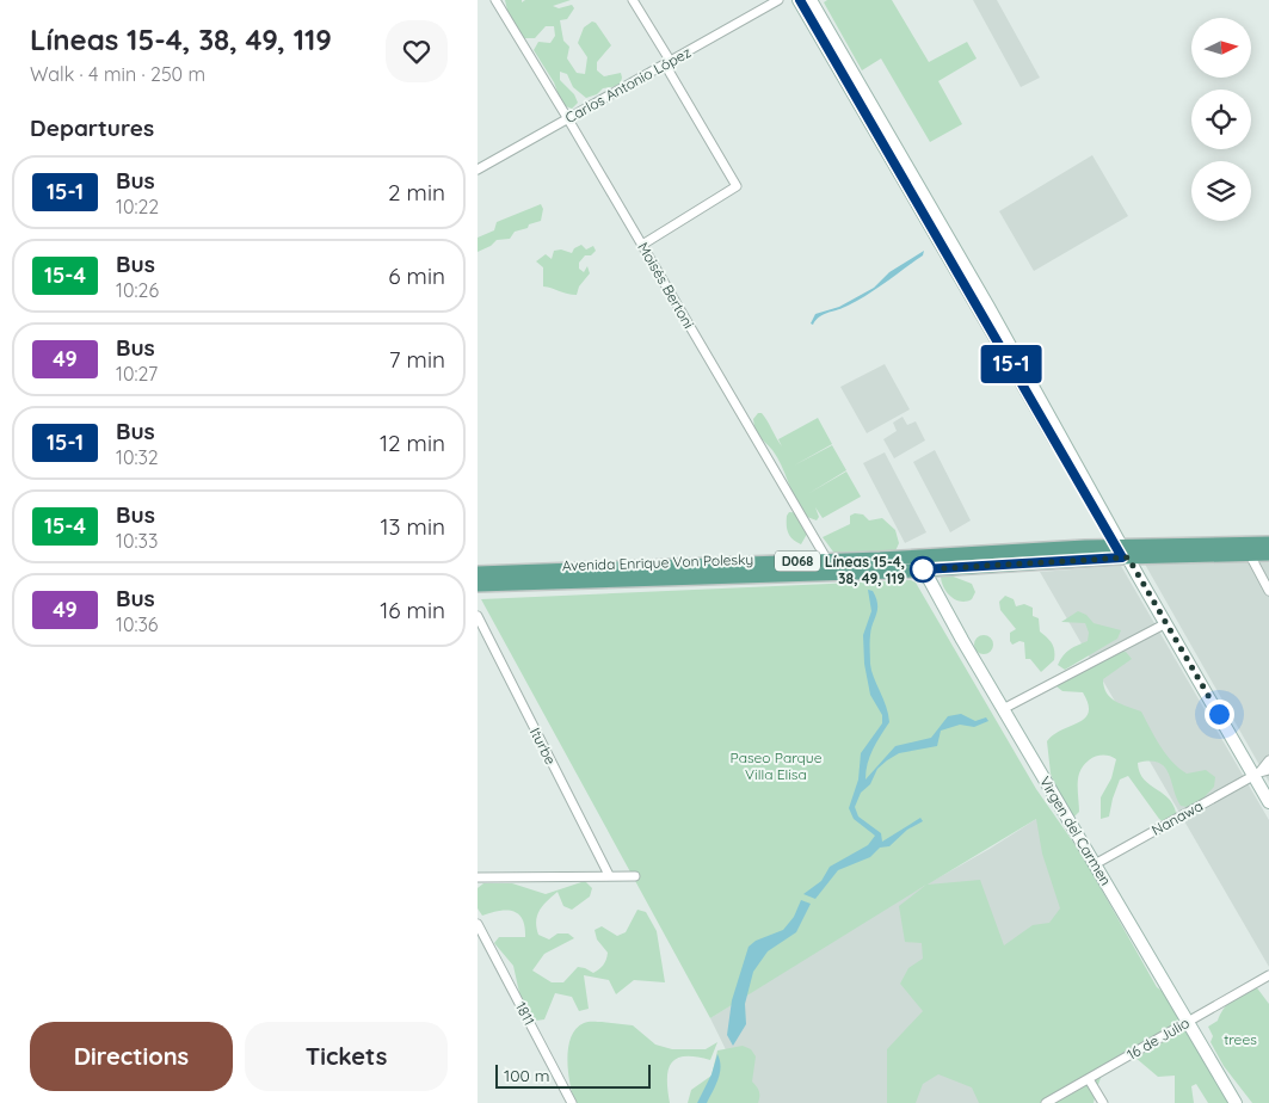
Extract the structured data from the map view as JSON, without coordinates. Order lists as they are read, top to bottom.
{
  "streets": {
    "main road": ["D068", "Avenida Enrique Von Polesky", "Virgen del Carmen"],
    "street": [
      "Carlos Antonio López",
      "Moisés Bertoni",
      "Iturbe",
      "Nanawa",
      "1811",
      "16 de Julio"
    ]
  },
  "crossings": [
    ["Carlos Antonio López", "Moisés Bertoni"],
    ["Moisés Bertoni", "Avenida Enrique Von Polesky"],
    ["Avenida Enrique Von Polesky", "Virgen del Carmen"],
    ["Nanawa", "Virgen del Carmen"],
    ["Virgen del Carmen", "16 de Julio"]
  ],
  "parks": ["Paseo Parque Villa Elisa", "trees"],
  "places": ["Líneas 15-4, 38, 49, 119"],
  "lines": ["bus line 15-1"],
  "scale_bar": "100 m",
  "north": "right",
  "page": {
    "heading": [
      ["Líneas 15-4, 38, 49, 119", "Walk · 4 min · 250 m"],
      "Departures"
    ],
    "on_map": "15-1",
    "list": [
      {
        "mark": "15-1",
        "name": "Bus",
        "note": "10:22",
        "value": "2 min"
      },
      {
        "mark": "15-4",
        "name": "Bus",
        "note": "10:26",
        "value": "6 min"
      },
      {
        "mark": "49",
        "name": "Bus",
        "note": "10:27",
        "value": "7 min"
      },
      {
        "mark": "15-1",
        "name": "Bus",
        "note": "10:32",
        "value": "12 min"
      },
      {
        "mark": "15-4",
        "name": "Bus",
        "note": "10:33",
        "value": "13 min"
      },
      {
        "mark": "49",
        "name": "Bus",
        "note": "10:36",
        "value": "16 min"
      }
    ],
    "buttons": ["Directions", "Tickets"],
    "scale": "100 m"
  }
}
